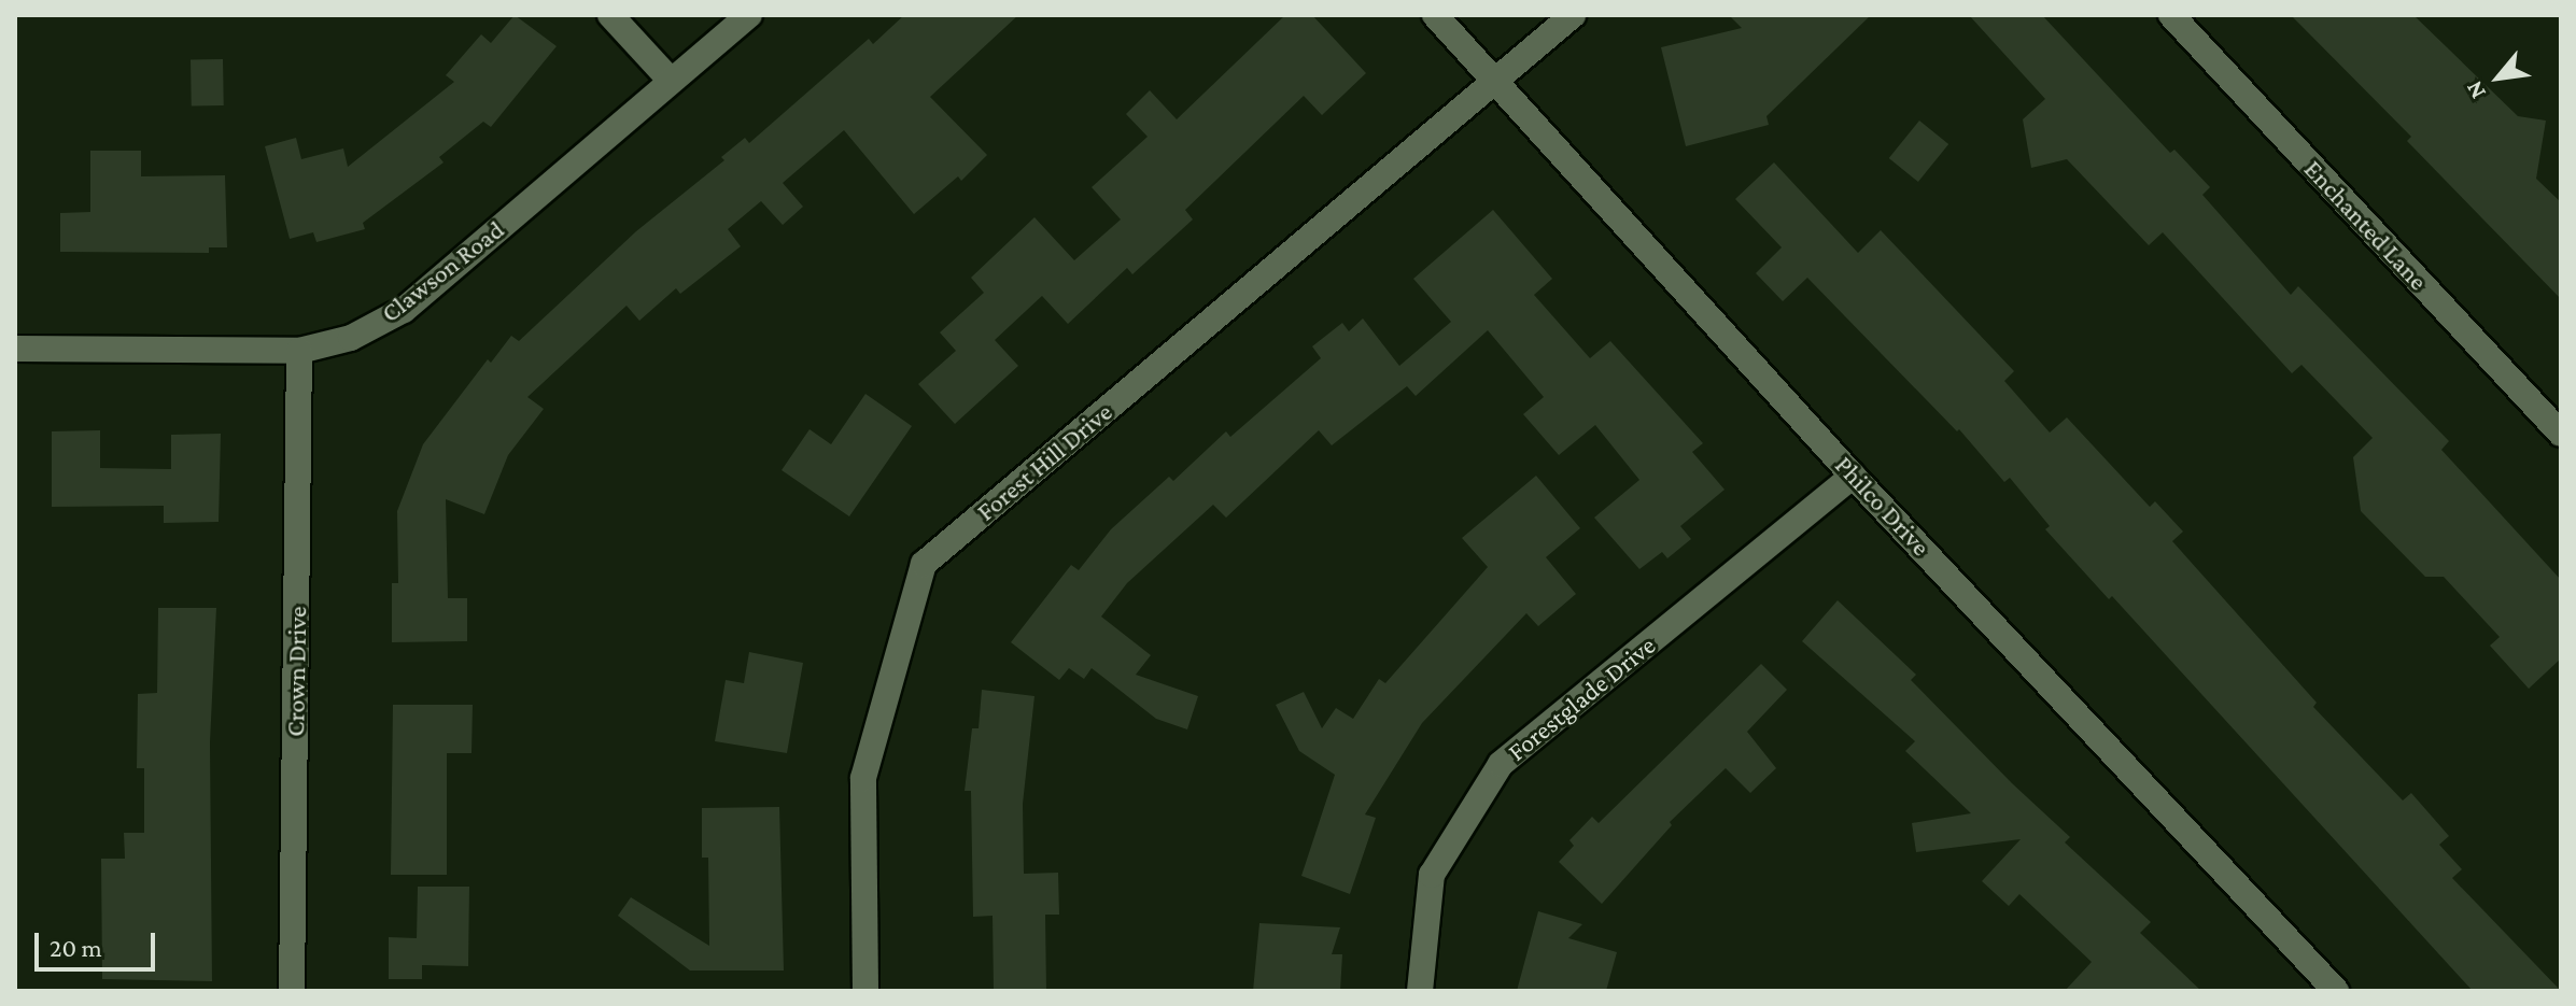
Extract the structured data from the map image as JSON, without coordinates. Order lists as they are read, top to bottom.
{
  "streets": {
    "street": [
      "Enchanted Lane",
      "Clawson Road",
      "Forest Hill Drive",
      "Philco Drive",
      "Crown Drive",
      "Forestglade Drive"
    ]
  },
  "crossings": [
    ["Clawson Road", "Crown Drive"],
    ["Forest Hill Drive", "Philco Drive"],
    ["Philco Drive", "Forestglade Drive"]
  ],
  "scale_bar": "20 m",
  "north": "bottom left"
}
